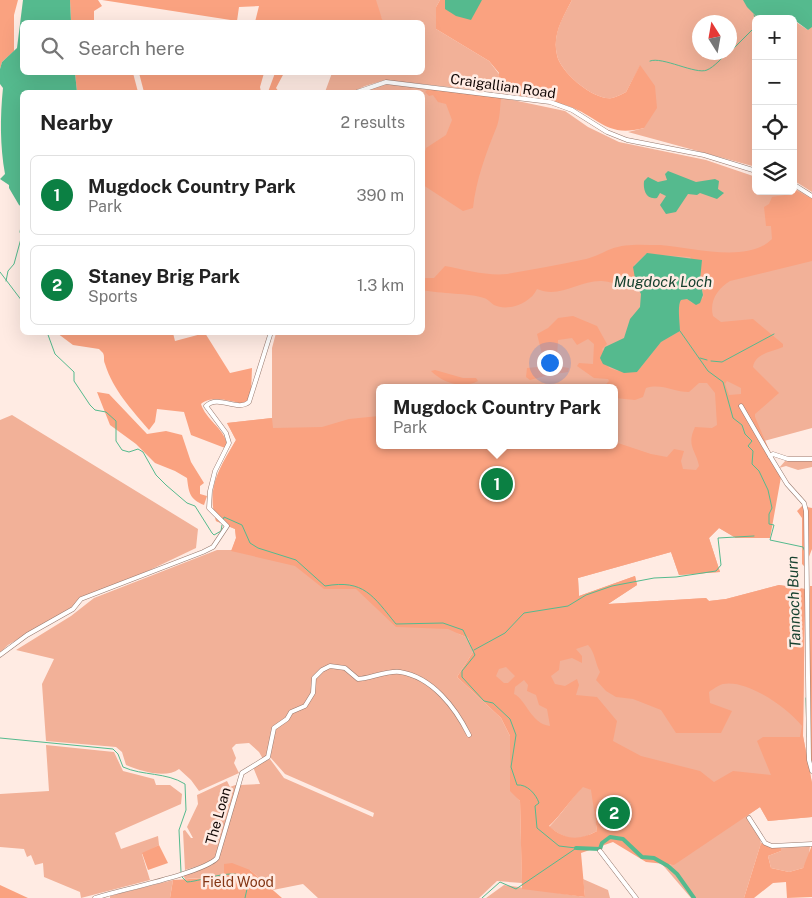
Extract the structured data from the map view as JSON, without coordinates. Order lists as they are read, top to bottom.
{
  "streets": {
    "street": ["Craigallian Road", "The Loan"]
  },
  "water": ["Mugdock Loch", "Tannoch Burn"],
  "parks": ["Field Wood"],
  "north": "top",
  "page": {
    "map_buttons": ["+", "−"],
    "search": "Search here",
    "heading": ["Nearby", "2 results"],
    "list": [
      {
        "mark": "1",
        "name": "Mugdock Country Park",
        "note": "Park",
        "value": "390 m"
      },
      {
        "mark": "2",
        "name": "Staney Brig Park",
        "note": "Sports",
        "value": "1.3 km"
      }
    ],
    "popup": ["Mugdock Country Park", "Park"],
    "pins": ["1", "2"]
  }
}
